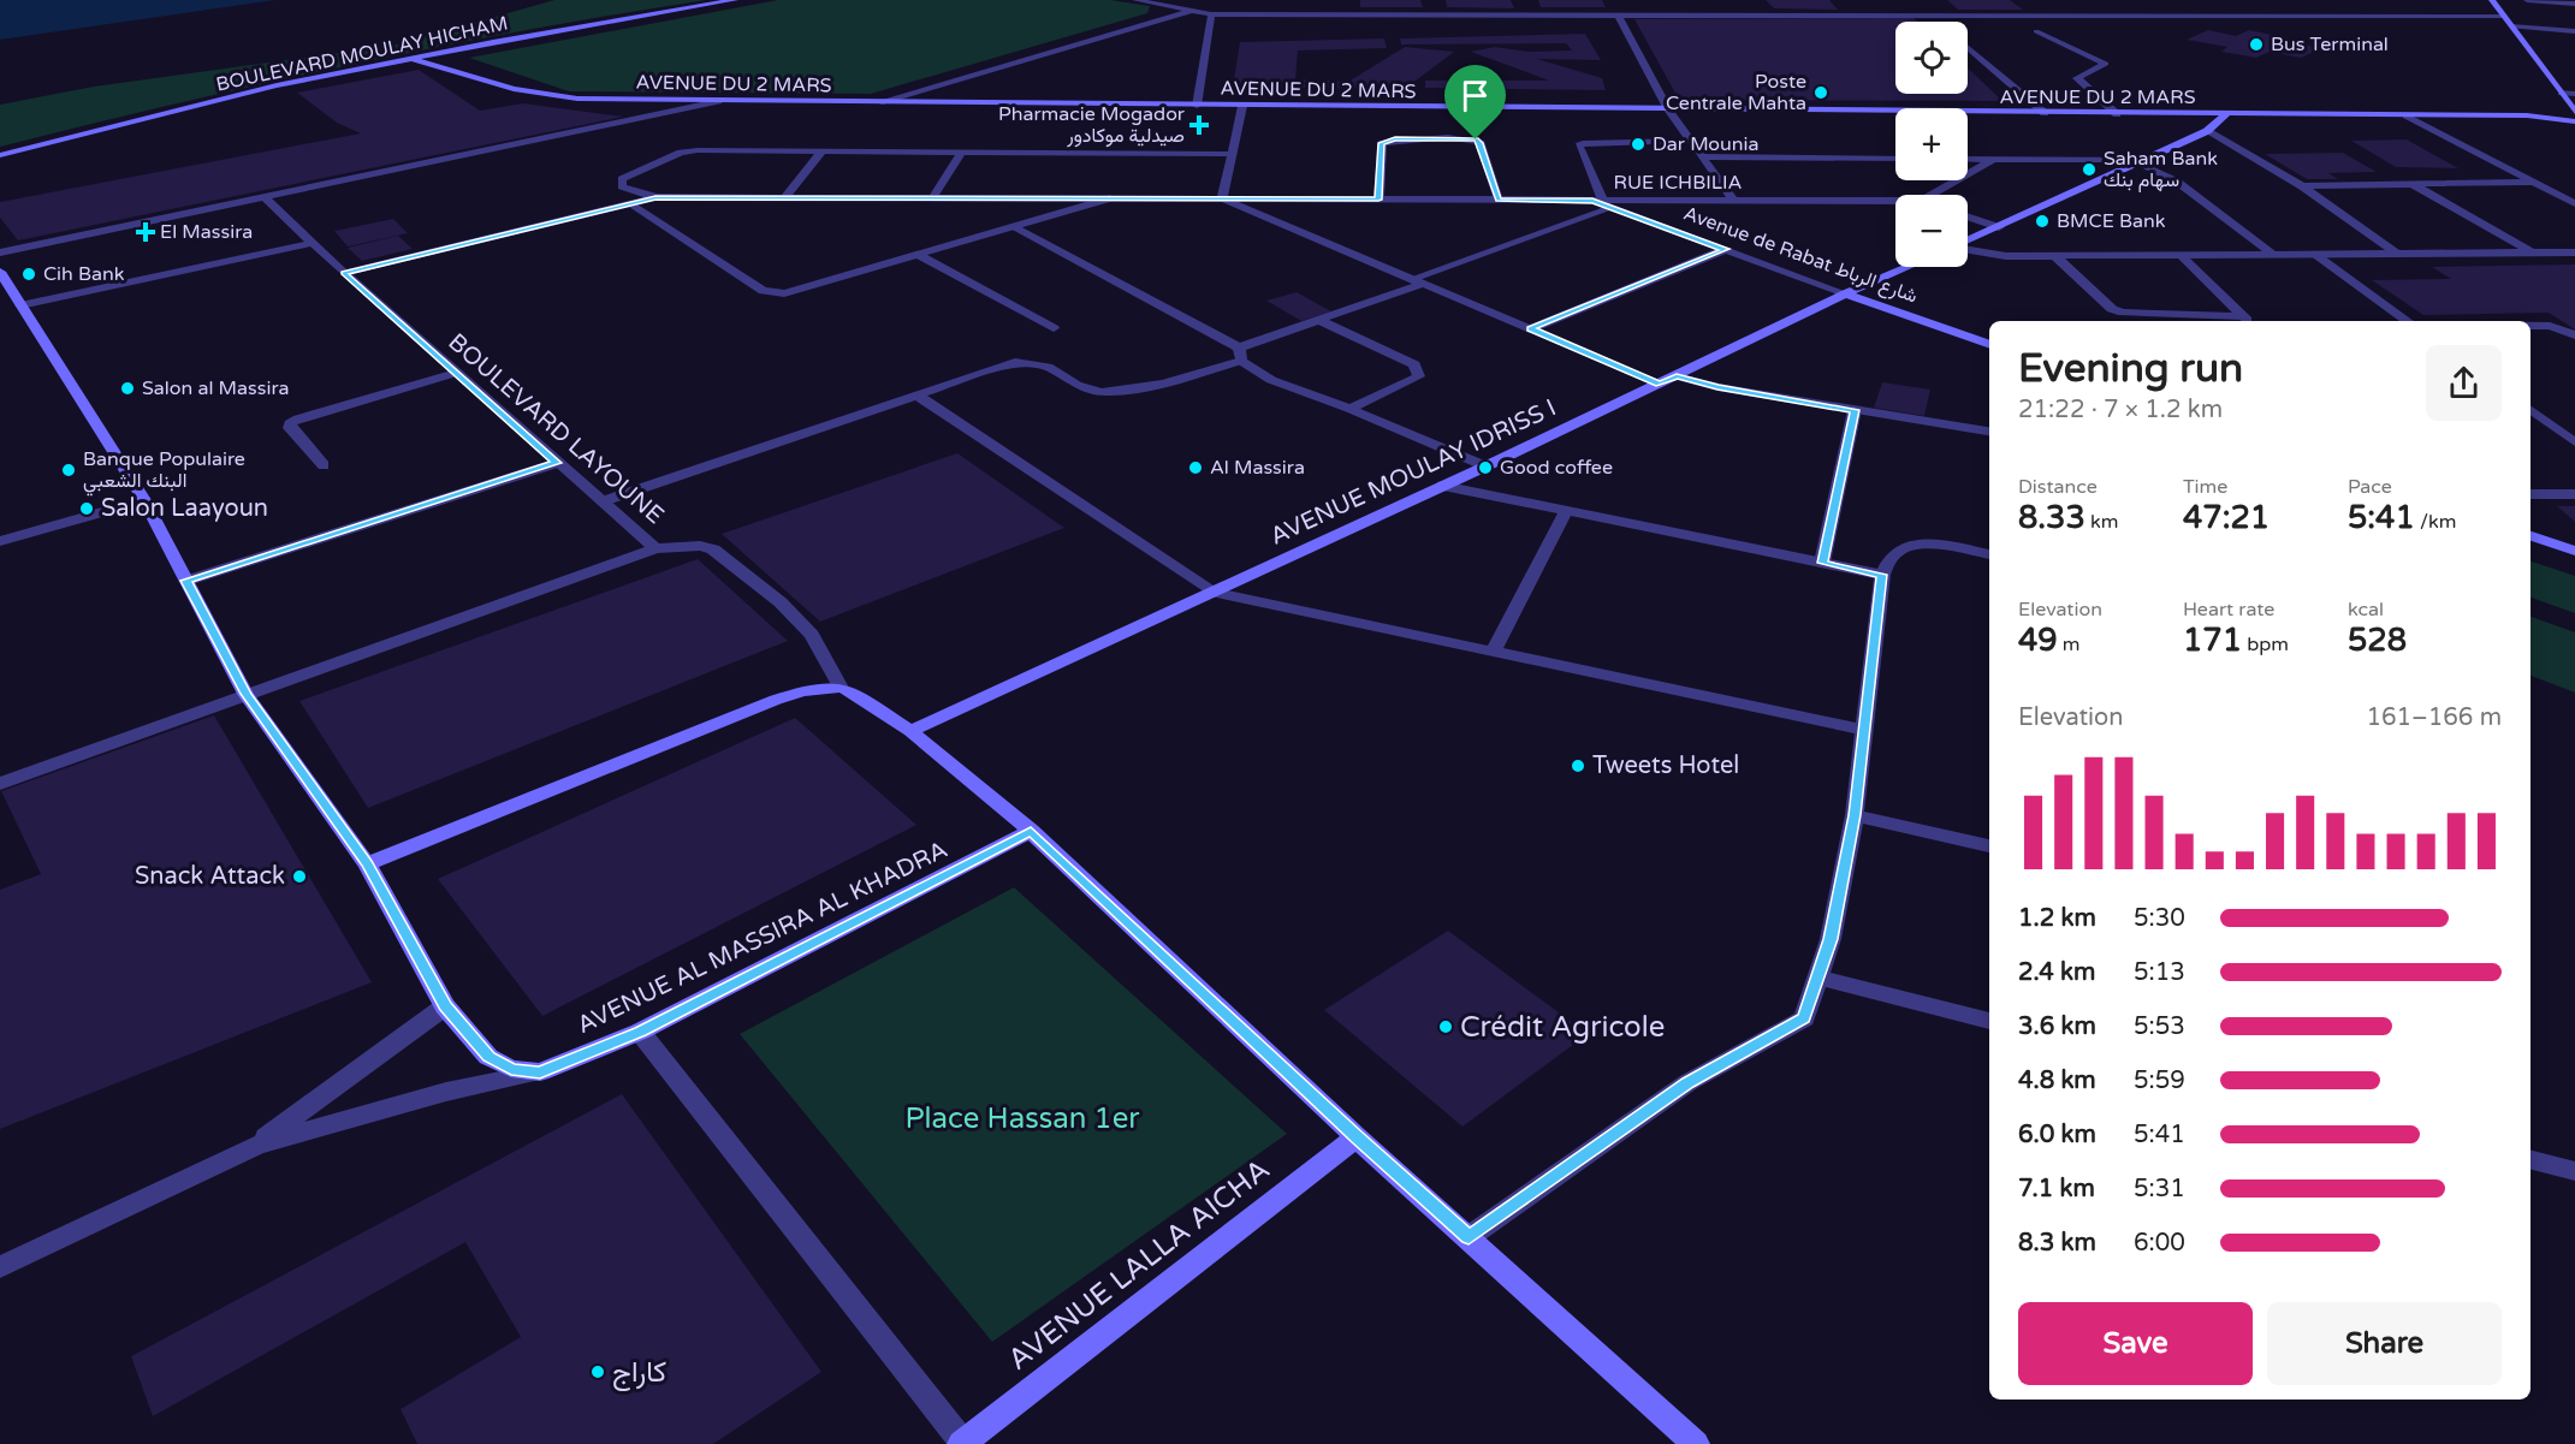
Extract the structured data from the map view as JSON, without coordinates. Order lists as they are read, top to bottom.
{
  "streets": {
    "street": [
      "BOULEVARD MOULAY HICHAM",
      "AVENUE DU 2 MARS",
      "RUE ICHBILIA",
      "Avenue de Rabat شارع الرباط",
      "BOULEVARD LAYOUNE",
      "AVENUE MOULAY IDRISS I",
      "AVENUE AL MASSIRA AL KHADRA",
      "AVENUE LALLA AICHA"
    ]
  },
  "crossings": [
    ["BOULEVARD MOULAY HICHAM", "AVENUE DU 2 MARS"],
    ["RUE ICHBILIA", "Avenue de Rabat شارع الرباط"],
    ["RUE ICHBILIA", "BOULEVARD LAYOUNE"],
    ["Avenue de Rabat شارع الرباط", "AVENUE MOULAY IDRISS I"]
  ],
  "parks": ["Place Hassan 1er"],
  "places": {
    "other": [
      "Bus Terminal",
      "Poste Centrale Mahta",
      "Dar Mounia",
      "Saham Bank سهام بنك",
      "BMCE Bank",
      "Cih Bank",
      "Salon al Massira",
      "Al Massira",
      "Good coffee",
      "Banque Populaire البنك الشعبي",
      "Salon Laayoun",
      "Tweets Hotel",
      "Snack Attack",
      "Crédit Agricole",
      "كاراج"
    ],
    "health": ["Pharmacie Mogador صيدلية موكادور", "El Massira"]
  },
  "page": {
    "map_buttons": ["+", "−"],
    "heading": ["Evening run", "21:22 · 7 × 1.2 km"],
    "stats": [
      ["Distance", "8.33 km"],
      ["Time", "47:21"],
      ["Pace", "5:41 /km"],
      ["Elevation", "49 m"],
      ["Heart rate", "171 bpm"],
      ["kcal", "528"]
    ],
    "chart": ["Elevation", "161–166 m"],
    "list": [
      {
        "name": "1.2 km",
        "note": "5:30"
      },
      {
        "name": "2.4 km",
        "note": "5:13"
      },
      {
        "name": "3.6 km",
        "note": "5:53"
      },
      {
        "name": "4.8 km",
        "note": "5:59"
      },
      {
        "name": "6.0 km",
        "note": "5:41"
      },
      {
        "name": "7.1 km",
        "note": "5:31"
      },
      {
        "name": "8.3 km",
        "note": "6:00"
      }
    ],
    "buttons": ["Save", "Share"]
  }
}
